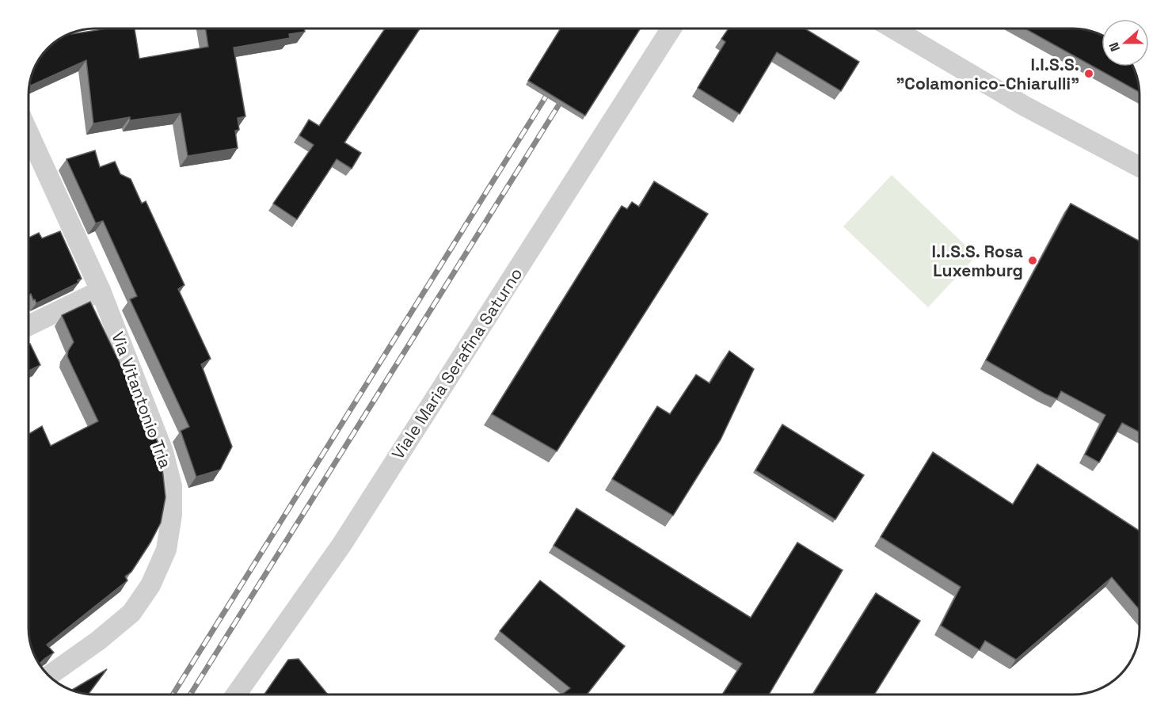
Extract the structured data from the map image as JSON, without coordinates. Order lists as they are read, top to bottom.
{
  "streets": {
    "street": ["Viale Maria Serafina Saturno", "Via Vitantonio Tria"]
  },
  "places": ["I.I.S.S. \"Colamonico-Chiarulli\"", "I.I.S.S. Rosa Luxemburg"],
  "north": "left"
}
